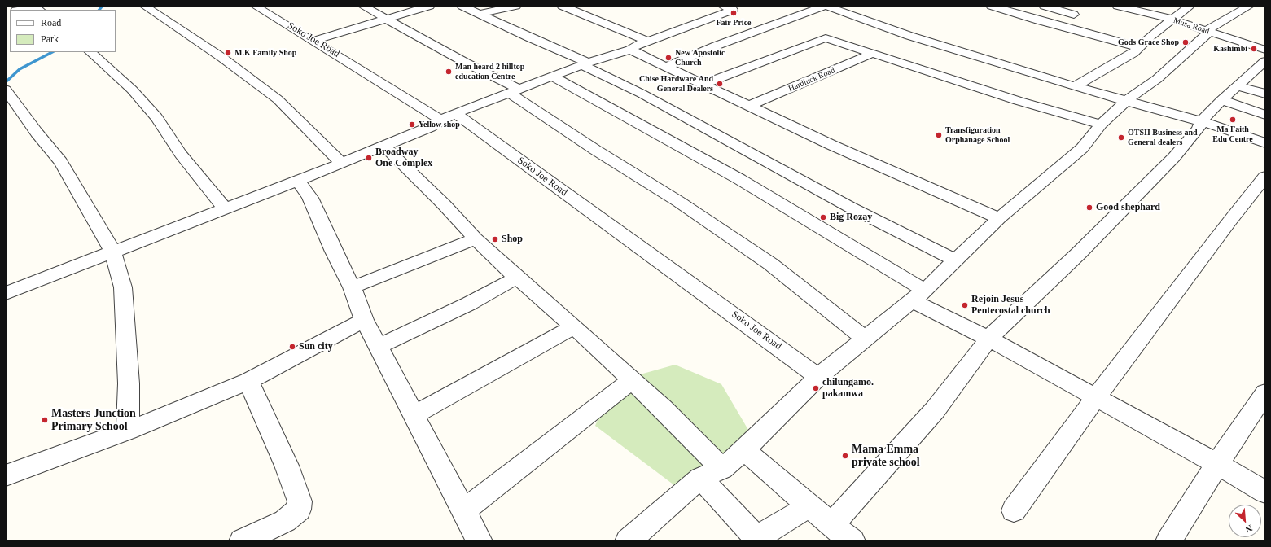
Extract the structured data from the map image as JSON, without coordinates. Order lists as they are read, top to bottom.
{
  "streets": {
    "street": ["Musa Road", "Soko Joe Road", "Hardluck Road"]
  },
  "places": [
    "Fair Price",
    "Gods Grace Shop",
    "Kashimbi",
    "M.K Family Shop",
    "New Apostolic Church",
    "Man heard 2 hilltop education Centre",
    "Chise Hardware And General Dealers",
    "Ma Faith Edu Centre",
    "Yellow shop",
    "Transfiguration Orphanage School",
    "OTSII Business and General dealers",
    "Broadway One Complex",
    "Good shephard",
    "Big Rozay",
    "Shop",
    "Rejoin Jesus Pentecostal church",
    "Sun city",
    "chilungamo. pakamwa",
    "Masters Junction Primary School",
    "Mama Emma private school"
  ],
  "legend": ["Road", "Park"],
  "north": "bottom right"
}
